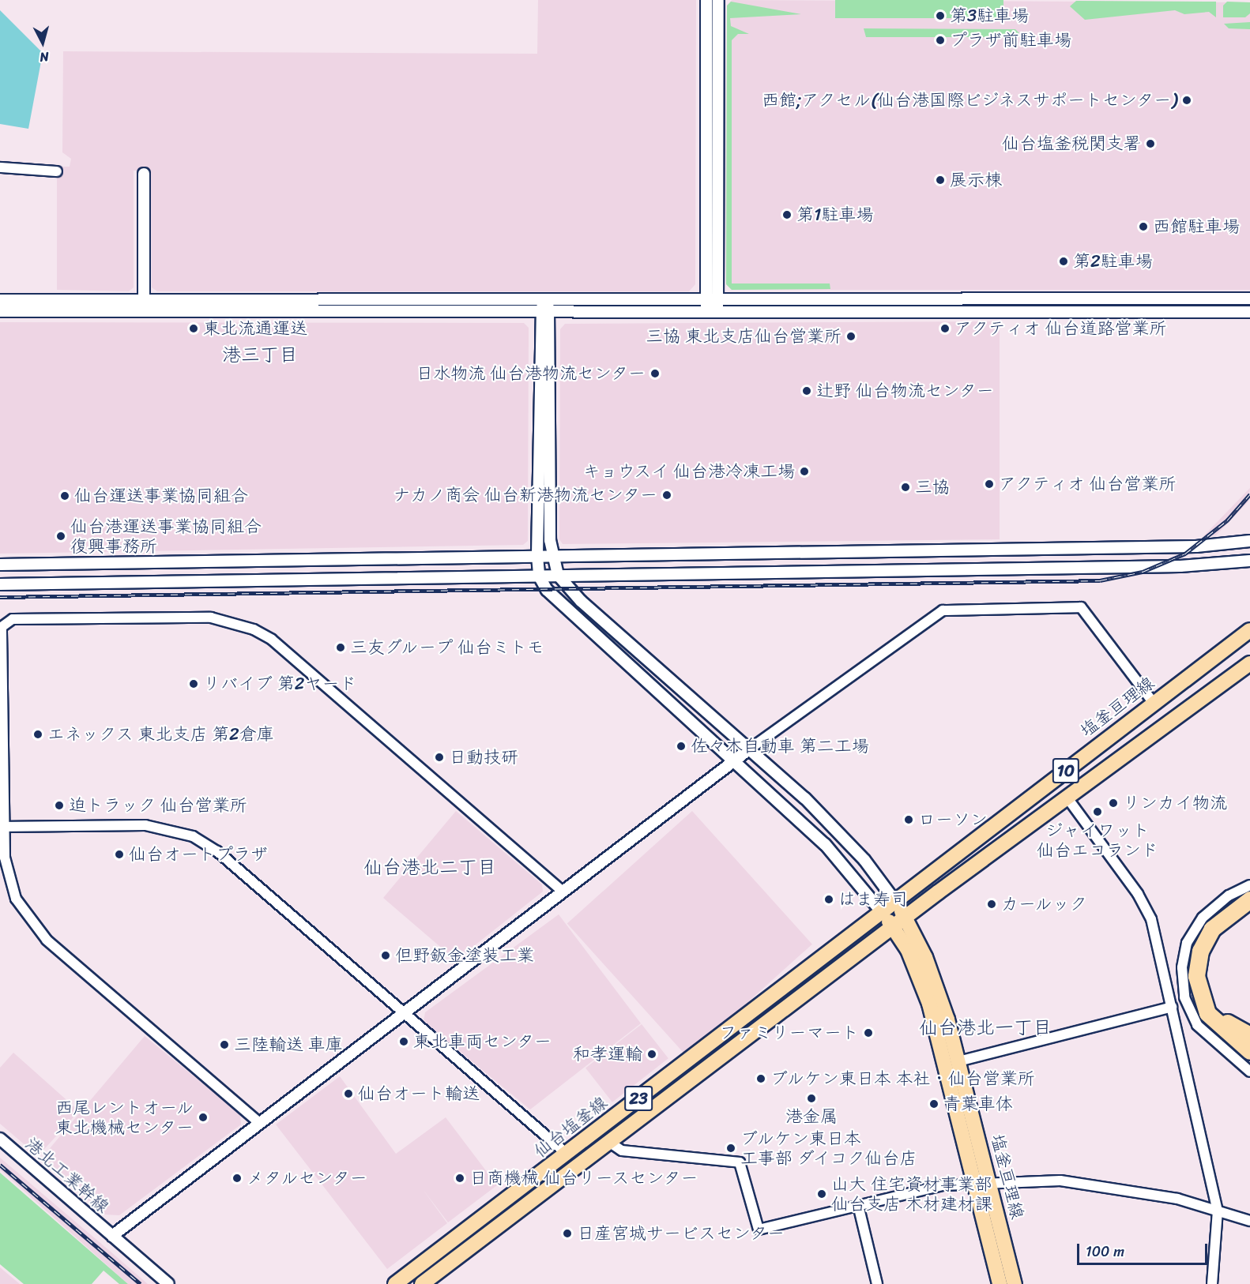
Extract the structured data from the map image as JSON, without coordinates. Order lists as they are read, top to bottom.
{
  "streets": {
    "main road": [
      "塩釜亘理線",
      "10",
      "23",
      "仙台塩釜線"
    ],
    "street": ["港北工業幹線"]
  },
  "crossings": [
    ["塩釜亘理線", "10"],
    ["塩釜亘理線", "仙台塩釜線"],
    ["10", "仙台塩釜線"]
  ],
  "districts": ["港三丁目", "仙台港北二丁目", "仙台港北一丁目"],
  "places": [
    "第3駐車場",
    "プラザ前駐車場",
    "西館;アクセル(仙台港国際ビジネスサポートセンター)",
    "仙台塩釜税関支署",
    "展示棟",
    "第1駐車場",
    "西館駐車場",
    "第2駐車場",
    "東北流通運送",
    "アクティオ 仙台道路営業所",
    "三協 東北支店仙台営業所",
    "日水物流 仙台港物流センター",
    "辻野 仙台物流センター",
    "キョウスイ 仙台港冷凍工場",
    "アクティオ 仙台営業所",
    "三協",
    "ナカノ商会 仙台新港物流センター",
    "仙台運送事業協同組合",
    "仙台港運送事業協同組合 復興事務所",
    "三友グループ 仙台ミトモ",
    "リバイブ 第2ヤード",
    "エネックス 東北支店 第2倉庫",
    "佐々木自動車 第二工場",
    "日動技研",
    "リンカイ物流",
    "迫トラック 仙台営業所",
    "ジャイワット 仙台エコランド",
    "ローソン",
    "仙台オートプラザ",
    "はま寿司",
    "カールック",
    "但野鈑金塗装工業",
    "ファミリーマート",
    "東北車両センター",
    "三陸輸送 車庫",
    "和孝運輸",
    "ブルケン東日本 本社・仙台営業所",
    "仙台オート輸送",
    "港金属",
    "青葉車体",
    "西尾レントオール 東北機械センター",
    "ブルケン東日本 工事部 ダイコク仙台店",
    "メタルセンター",
    "日商機械 仙台リースセンター",
    "山大 住宅資材事業部 仙台支店 木材建材課",
    "日産宮城サービスセンター"
  ],
  "scale_bar": "100 m",
  "north": "bottom"
}
